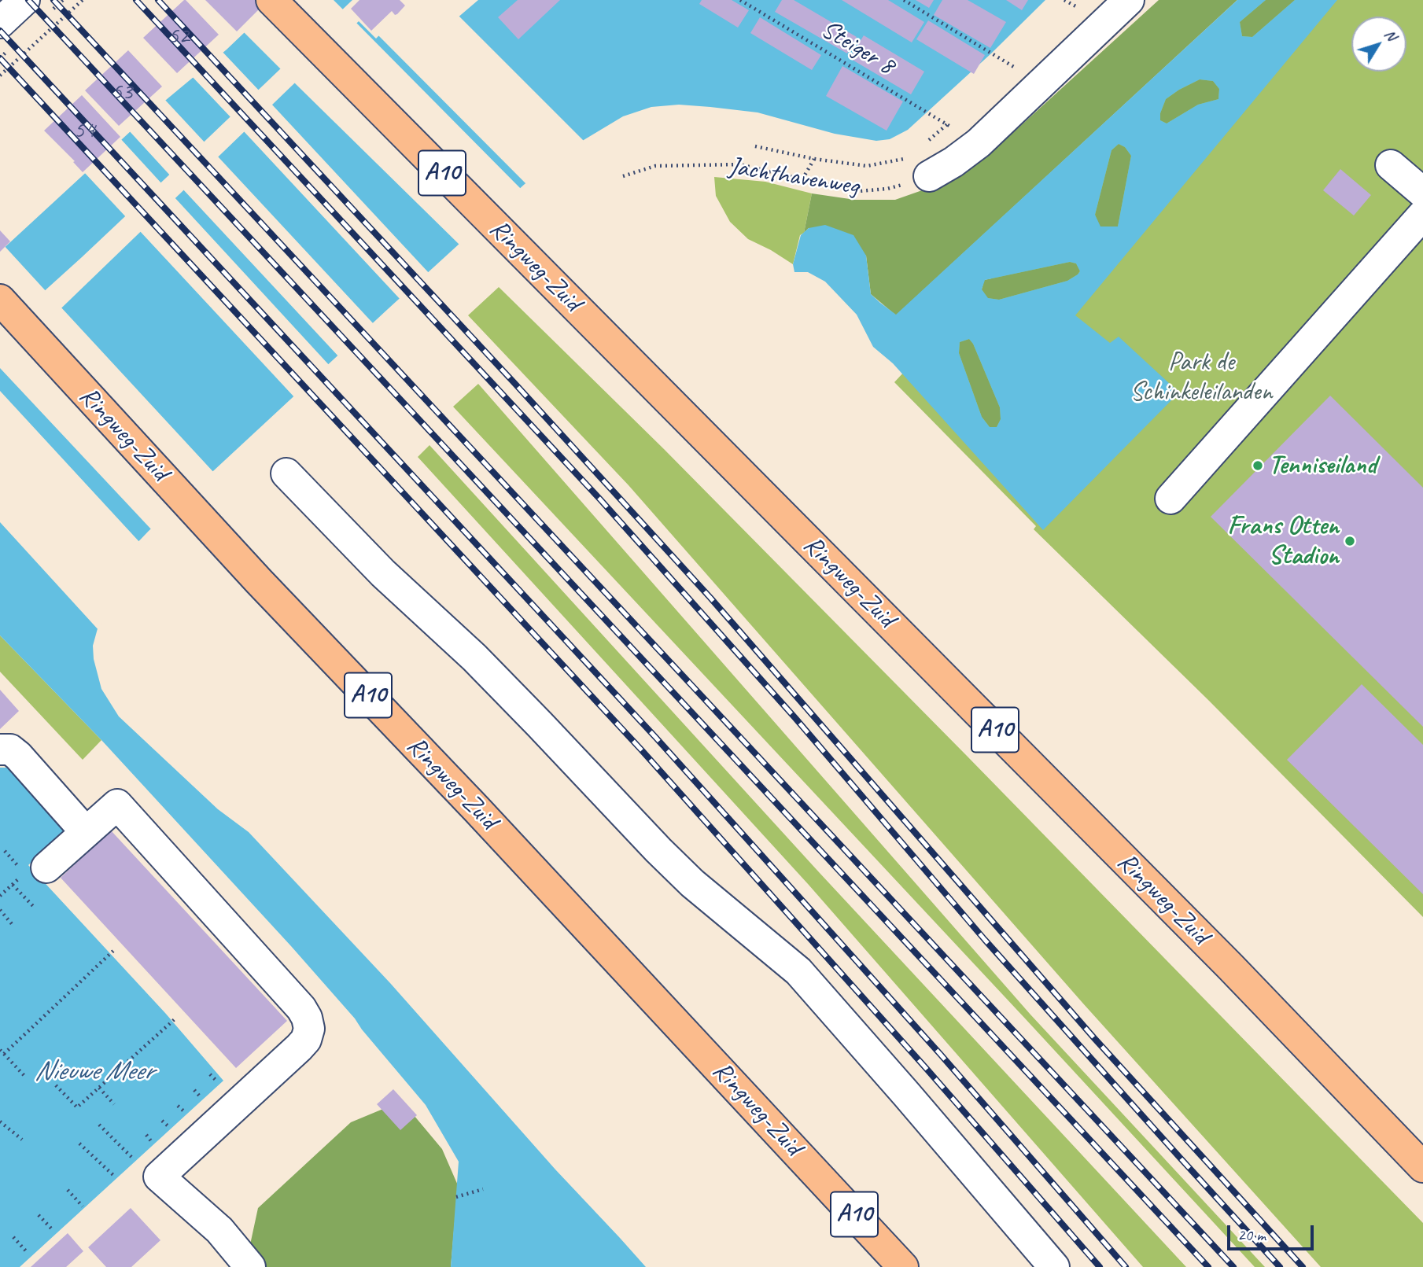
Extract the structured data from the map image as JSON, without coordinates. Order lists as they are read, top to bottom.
{
  "streets": {
    "highway": ["A10", "Ringweg-Zuid"],
    "path": ["Steiger 8", "Jachthavenweg"]
  },
  "water": ["Nieuwe Meer"],
  "parks": ["Park de Schinkeleilanden"],
  "places": ["Tenniseiland", "Frans Otten Stadion"],
  "house_numbers": ["52", "53", "54"],
  "scale_bar": "20 m",
  "north": "top right"
}
